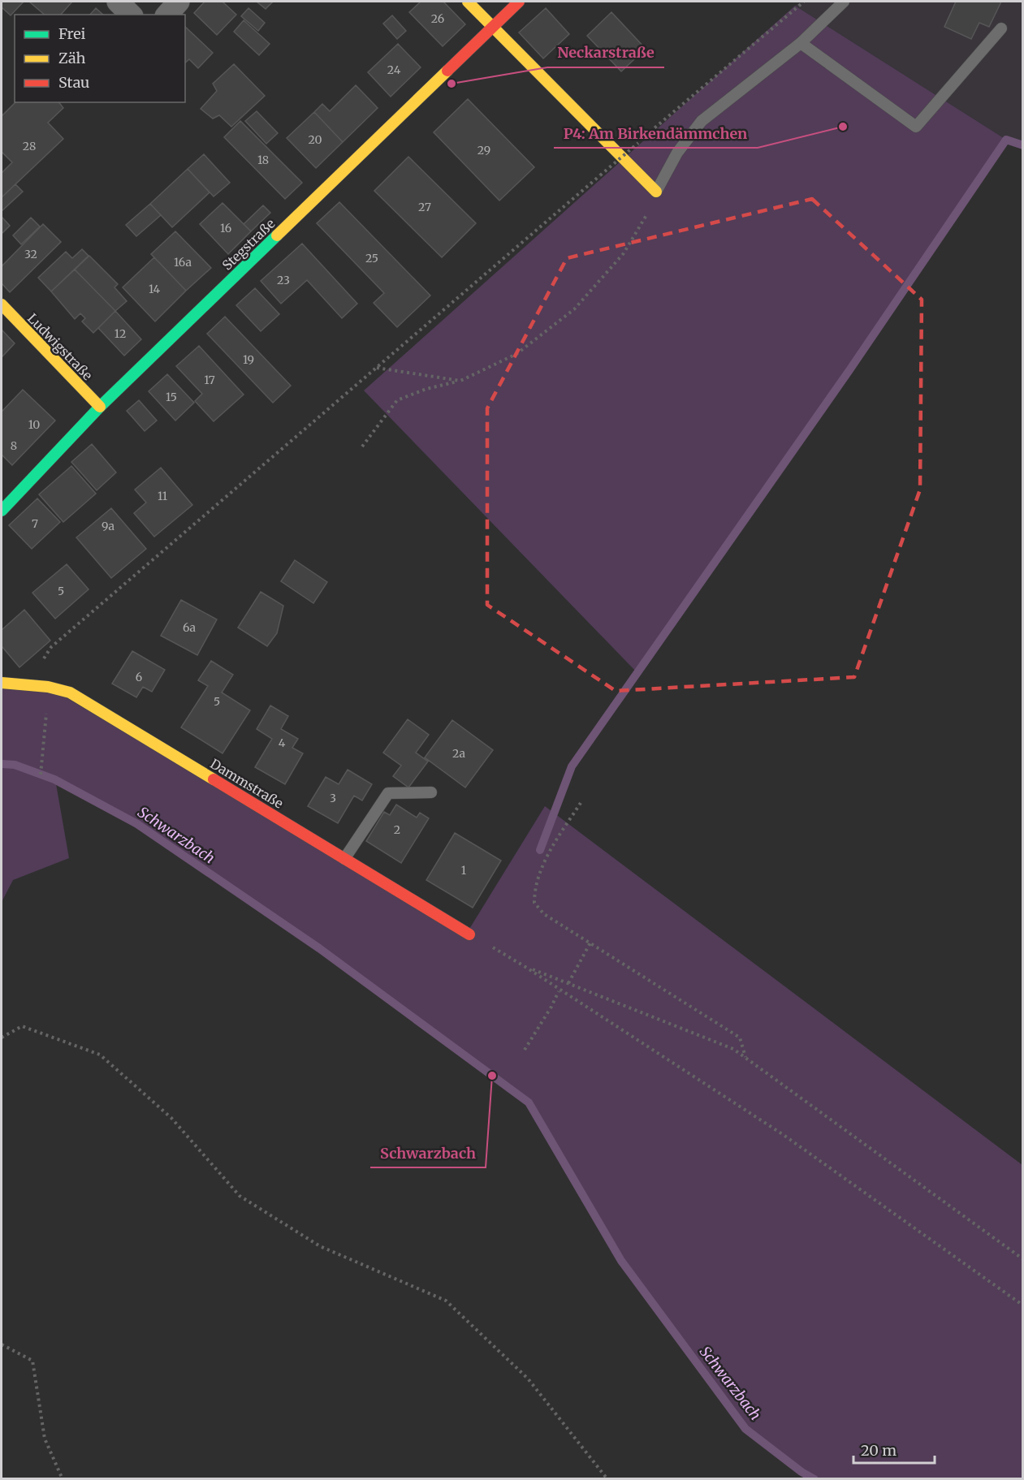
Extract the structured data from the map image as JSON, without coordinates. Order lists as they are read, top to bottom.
{
  "streets": {
    "street": ["Stegstraße", "Ludwigstraße", "Dammstraße"]
  },
  "crossings": [
    ["Stegstraße", "Ludwigstraße"]
  ],
  "water": ["Schwarzbach"],
  "places": ["Neckarstraße", "P4: Am Birkendämmchen", "Schwarzbach"],
  "house_numbers": [
    "26",
    "24",
    "20",
    "28",
    "29",
    "18",
    "27",
    "16",
    "32",
    "25",
    "16a",
    "23",
    "14",
    "12",
    "19",
    "17",
    "15",
    "10",
    "8",
    "11",
    "7",
    "9a",
    "5",
    "6a",
    "6",
    "5",
    "4",
    "2a",
    "3",
    "2",
    "1"
  ],
  "legend": ["Frei", "Zäh", "Stau"],
  "scale_bar": "20 m"
}
